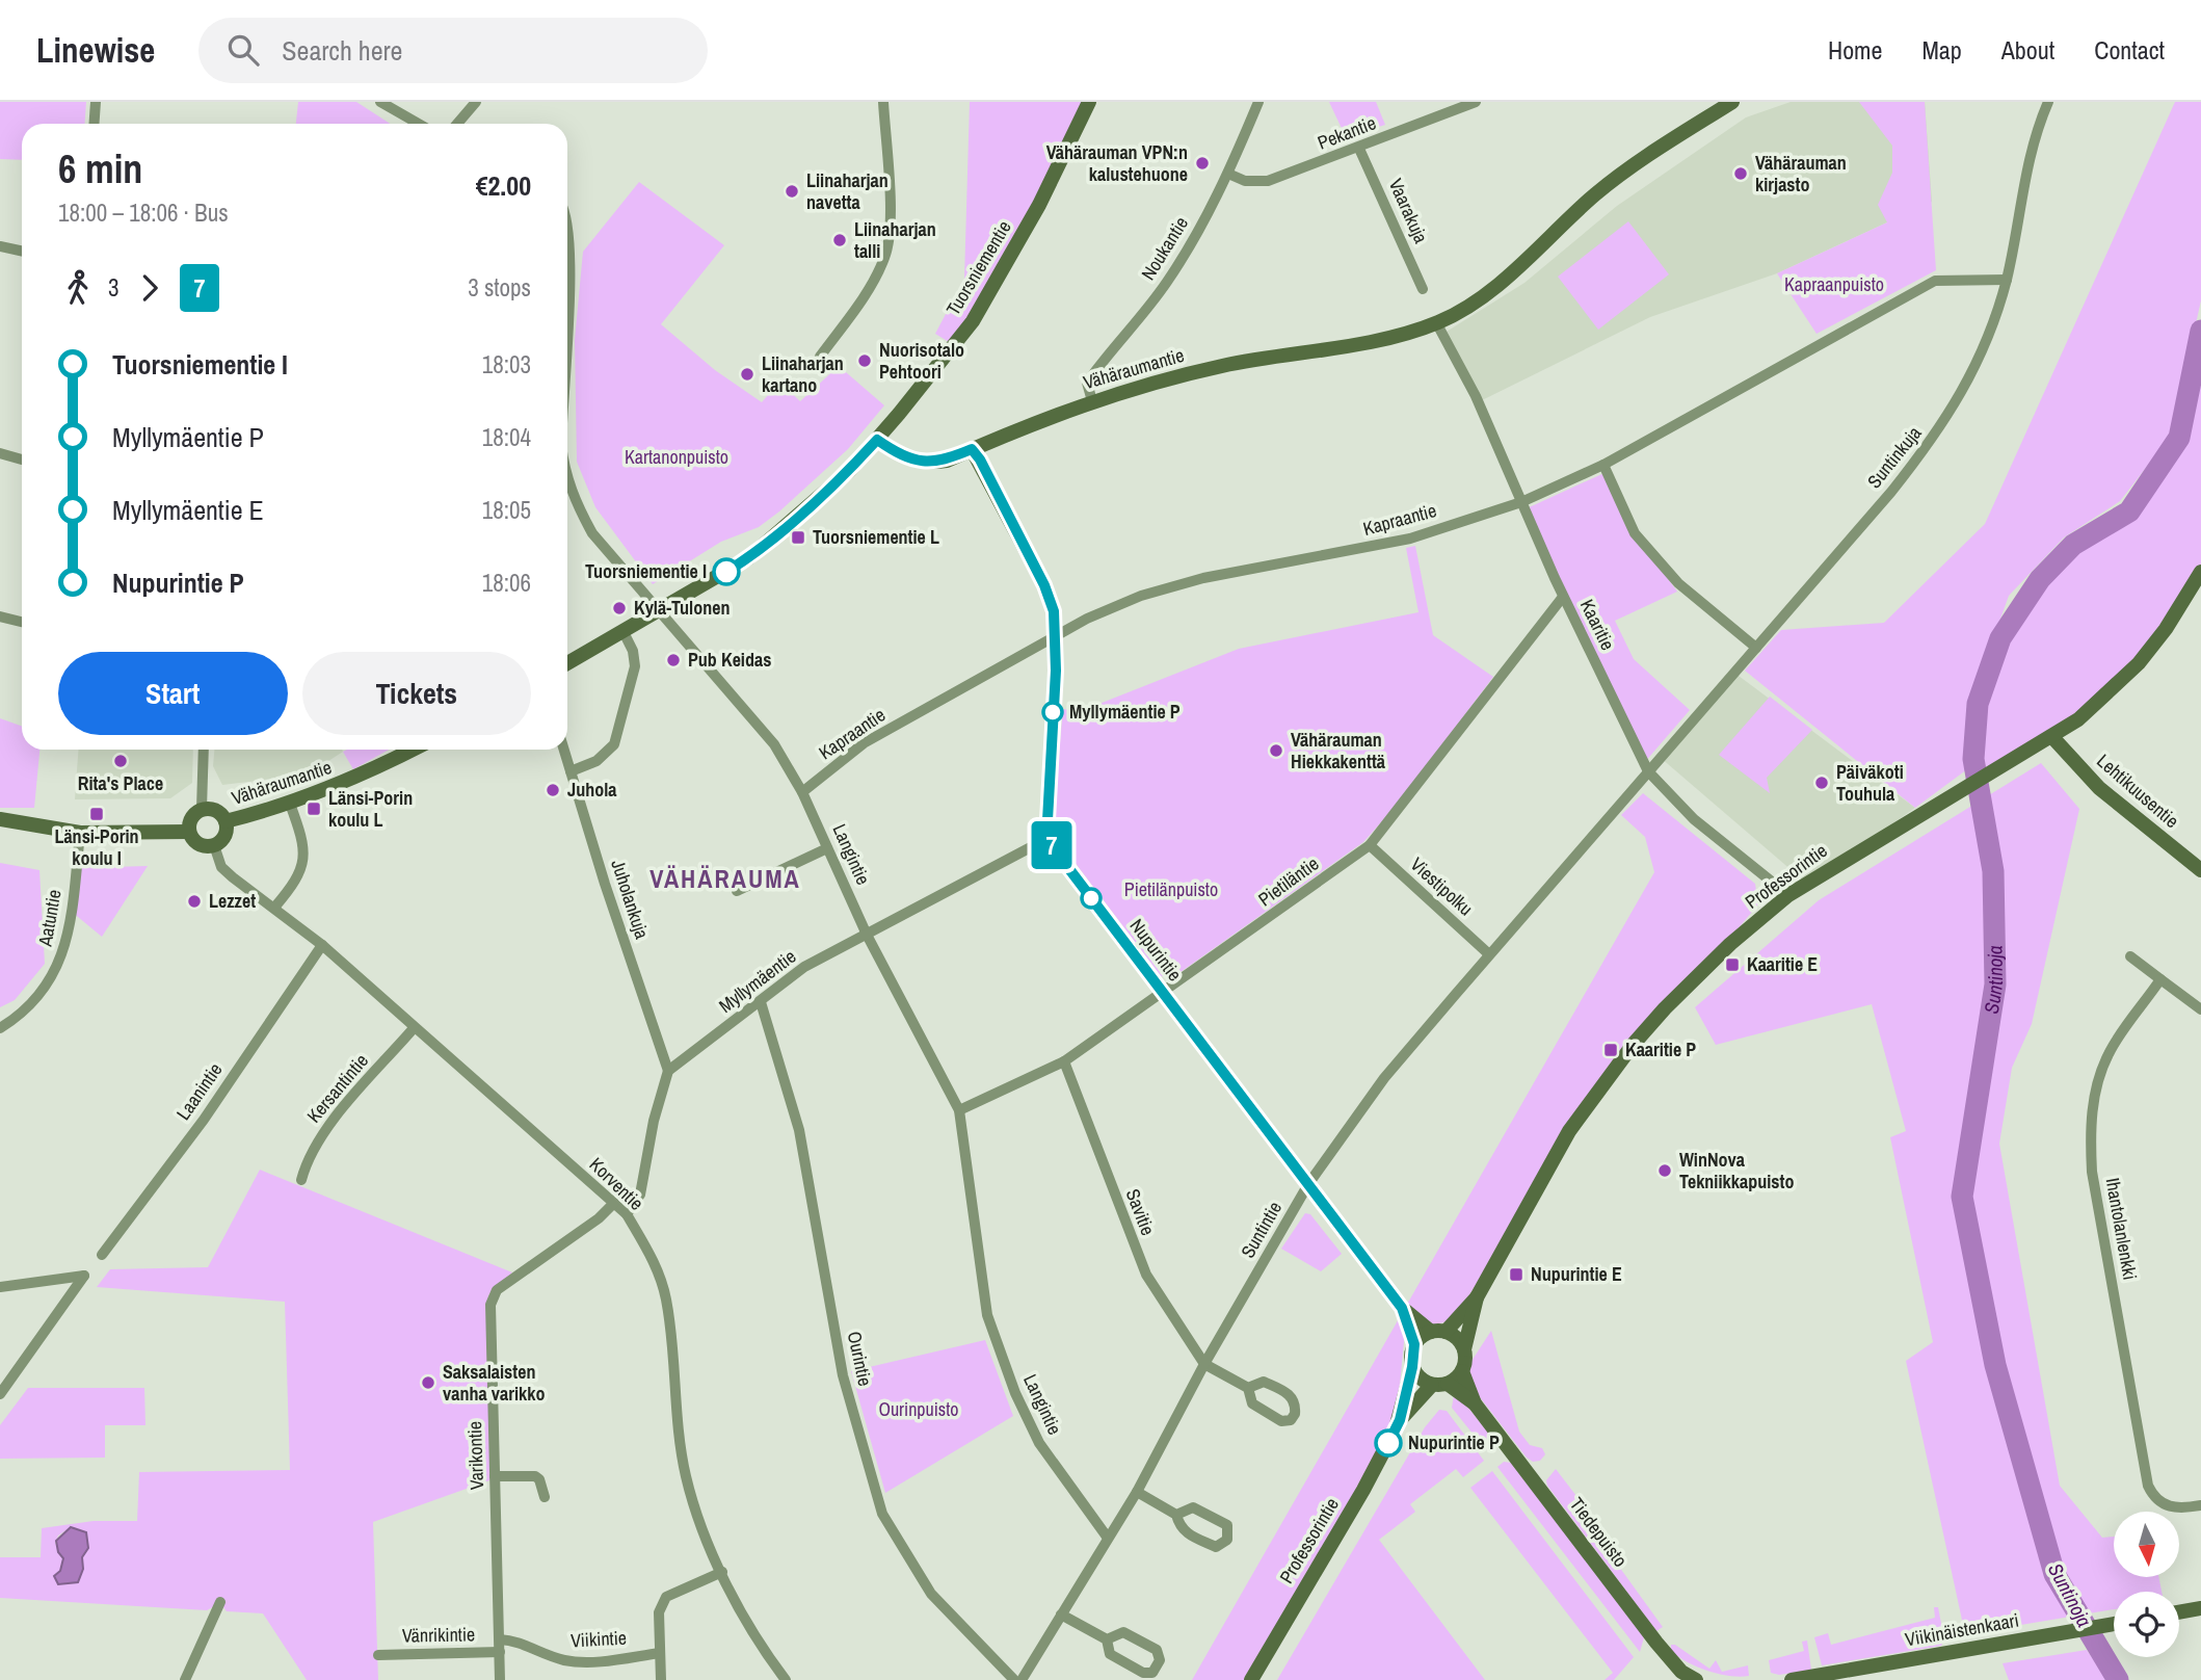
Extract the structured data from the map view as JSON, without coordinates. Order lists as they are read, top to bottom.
{
  "streets": {
    "main road": [
      "Tuorsniementie",
      "Vähäraumantie",
      "Lehtikuusentie",
      "Professorintie",
      "Nupurintie",
      "Tiedepuisto",
      "Viikinäistenkaari"
    ],
    "street": [
      "Pekantie",
      "Vaarakuja",
      "Noukantie",
      "Suntinkuja",
      "Kapraantie",
      "Kaaritie",
      "Langintie",
      "Pietiläntie",
      "Viestipolku",
      "Juholankuja",
      "Aatuntie",
      "Myllymäentie",
      "Kersantintie",
      "Laanintie",
      "Korventie",
      "Savitie",
      "Ihantolanlenkki",
      "Suntintie",
      "Ourintie",
      "Varikontie",
      "Vänrikintie",
      "Viikintie"
    ]
  },
  "crossings": [
    ["Pekantie", "Vaarakuja"],
    ["Pekantie", "Noukantie"],
    ["Noukantie", "Vähäraumantie"],
    ["Tuorsniementie", "Vähäraumantie"],
    ["Vähäraumantie", "Kaaritie"],
    ["Vähäraumantie", "Korventie"],
    ["Suntinkuja", "Kapraantie"],
    ["Suntinkuja", "Kaaritie"],
    ["Suntinkuja", "Suntintie"],
    ["Kapraantie", "Kaaritie"],
    ["Kapraantie", "Langintie"],
    ["Kaaritie", "Professorintie"],
    ["Kaaritie", "Pietiläntie"],
    ["Kaaritie", "Suntintie"],
    ["Lehtikuusentie", "Professorintie"],
    ["Langintie", "Pietiläntie"],
    ["Langintie", "Myllymäentie"],
    ["Langintie", "Suntintie"],
    ["Professorintie", "Nupurintie"],
    ["Professorintie", "Tiedepuisto"],
    ["Pietiläntie", "Viestipolku"],
    ["Pietiläntie", "Nupurintie"],
    ["Pietiläntie", "Savitie"],
    ["Viestipolku", "Suntintie"],
    ["Juholankuja", "Myllymäentie"],
    ["Nupurintie", "Myllymäentie"],
    ["Nupurintie", "Suntintie"],
    ["Nupurintie", "Tiedepuisto"],
    ["Myllymäentie", "Ourintie"],
    ["Kersantintie", "Korventie"],
    ["Laanintie", "Korventie"],
    ["Korventie", "Varikontie"],
    ["Savitie", "Suntintie"],
    ["Varikontie", "Vänrikintie"],
    ["Varikontie", "Viikintie"],
    ["Vänrikintie", "Viikintie"]
  ],
  "districts": ["VÄHÄRAUMA"],
  "water": ["Suntinoja"],
  "parks": [
    "Kapraanpuisto",
    "Kartanonpuisto",
    "Pietilänpuisto",
    "Ourinpuisto"
  ],
  "places": {
    "other": [
      "Vähärauman VPN:n kalustehuone",
      "Vähärauman kirjasto",
      "Liinaharjan navetta",
      "Liinaharjan talli",
      "Nuorisotalo Pehtoori",
      "Liinaharjan kartano",
      "Tuorsniementie I",
      "Kylä-Tulonen",
      "Pub Keidas",
      "Myllymäentie P",
      "Vähärauman Hiekkakenttä",
      "Rita's Place",
      "Päiväkoti Touhula",
      "Juhola",
      "Lezzet",
      "WinNova Tekniikkapuisto",
      "Saksalaisten vanha varikko",
      "Nupurintie P"
    ],
    "transit": [
      "Tuorsniementie L",
      "Länsi-Porin koulu L",
      "Länsi-Porin koulu I",
      "Kaaritie E",
      "Kaaritie P",
      "Nupurintie E"
    ]
  },
  "lines": ["bus line 7"],
  "north": "bottom",
  "page": {
    "header": "Linewise",
    "search": "Search here",
    "nav": [
      "Home",
      "Map",
      "About",
      "Contact"
    ],
    "on_map": "7",
    "heading": ["6 min", "18:00 – 18:06 · Bus", "€2.00"],
    "legs": ["3", "7", "3 stops"],
    "list": [
      {
        "name": "Tuorsniementie I",
        "value": "18:03"
      },
      {
        "name": "Myllymäentie P",
        "value": "18:04"
      },
      {
        "name": "Myllymäentie E",
        "value": "18:05"
      },
      {
        "name": "Nupurintie P",
        "value": "18:06"
      }
    ],
    "buttons": ["Start", "Tickets"]
  }
}
